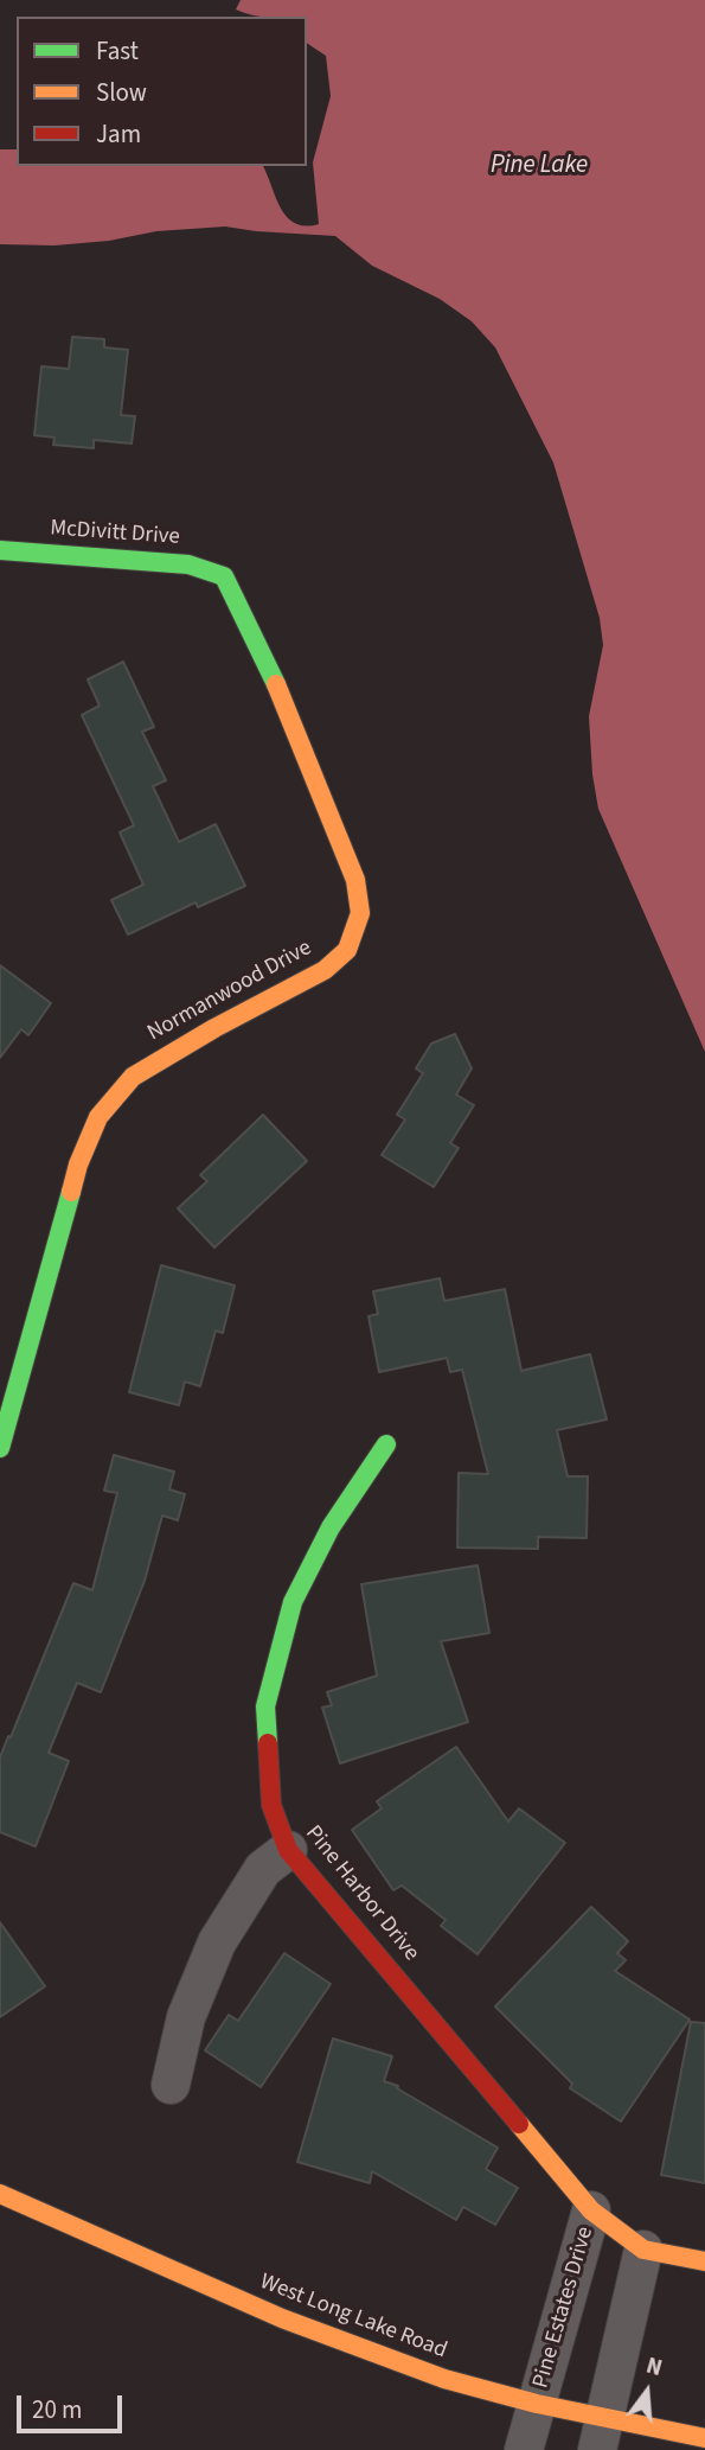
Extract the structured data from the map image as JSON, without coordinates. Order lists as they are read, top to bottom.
{
  "streets": {
    "street": [
      "McDivitt Drive",
      "Normanwood Drive",
      "Pine Harbor Drive",
      "Pine Estates Drive",
      "West Long Lake Road"
    ]
  },
  "crossings": [
    ["McDivitt Drive", "Normanwood Drive"],
    ["Pine Harbor Drive", "Pine Estates Drive"],
    ["Pine Estates Drive", "West Long Lake Road"]
  ],
  "water": ["Pine Lake"],
  "legend": ["Fast", "Slow", "Jam"],
  "scale_bar": "20 m",
  "north": "top"
}
